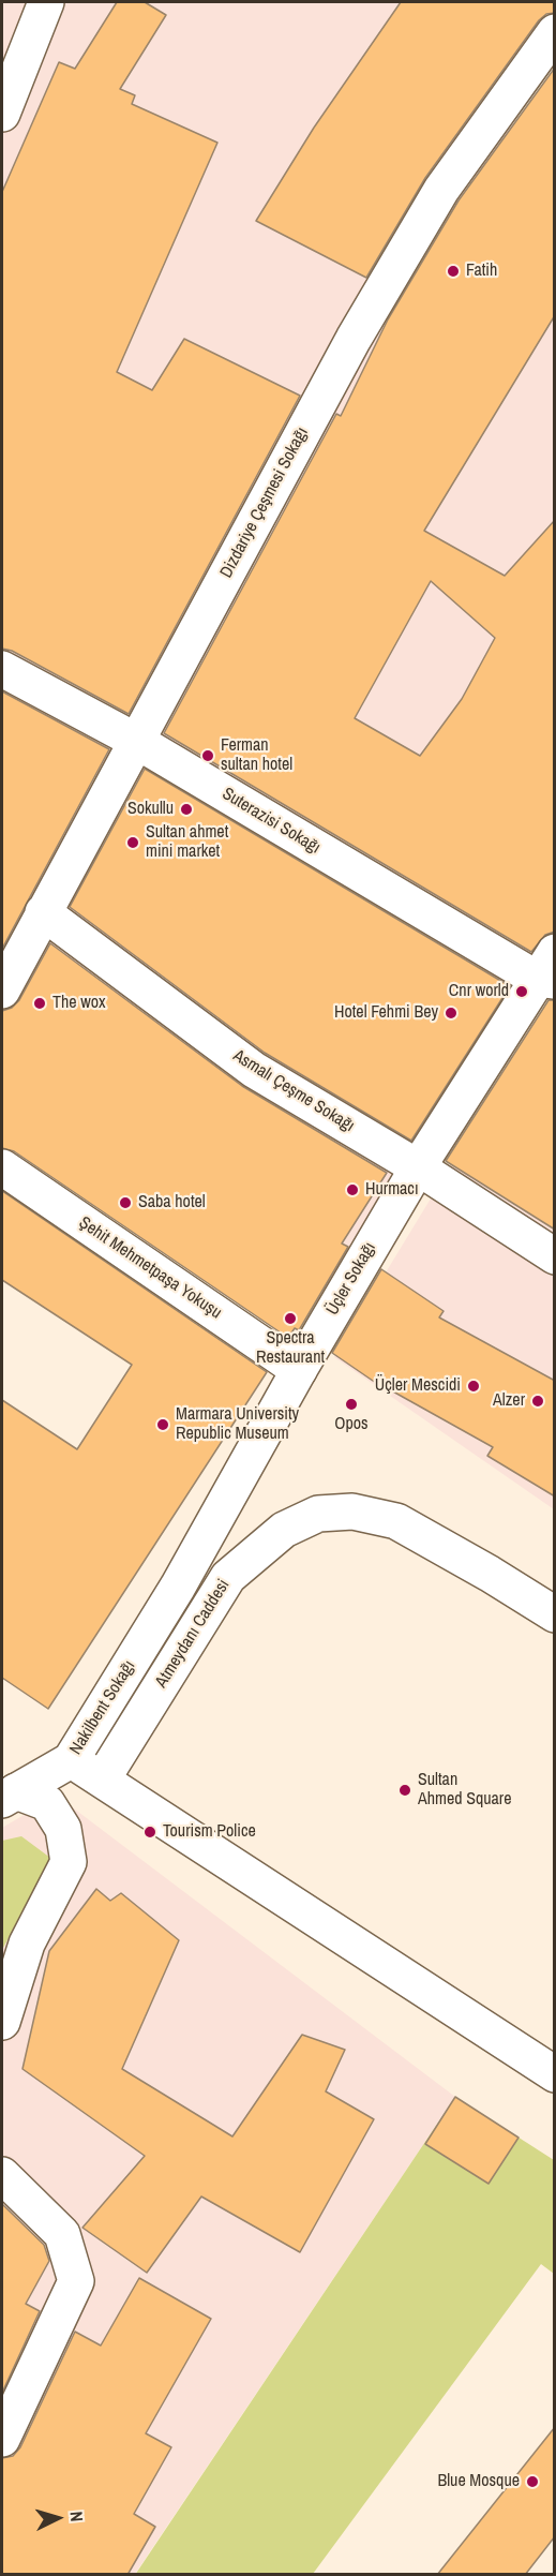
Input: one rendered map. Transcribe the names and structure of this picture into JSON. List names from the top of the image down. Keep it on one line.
{"streets":{"street":["Dizdariye Çeşmesi Sokağı","Suterazisi Sokağı","Asmalı Çeşme Sokağı","Şehit Mehmetpaşa Yokuşu","Üçler Sokağı","Atmeydanı Caddesi","Nakilbent Sokağı"]},"crossings":[["Dizdariye Çeşmesi Sokağı","Suterazisi Sokağı"],["Dizdariye Çeşmesi Sokağı","Asmalı Çeşme Sokağı"],["Suterazisi Sokağı","Üçler Sokağı"],["Asmalı Çeşme Sokağı","Üçler Sokağı"],["Şehit Mehmetpaşa Yokuşu","Üçler Sokağı"],["Üçler Sokağı","Nakilbent Sokağı"]],"places":["Fatih","Ferman sultan hotel","Sokullu","Sultan ahmet mini market","Cnr world","The wox","Hotel Fehmi Bey","Hurmacı","Saba hotel","Spectra Restaurant","Üçler Mescidi","Alzer","Opos","Marmara University Republic Museum","Sultan Ahmed Square","Tourism Police","Blue Mosque"],"north":"right"}
